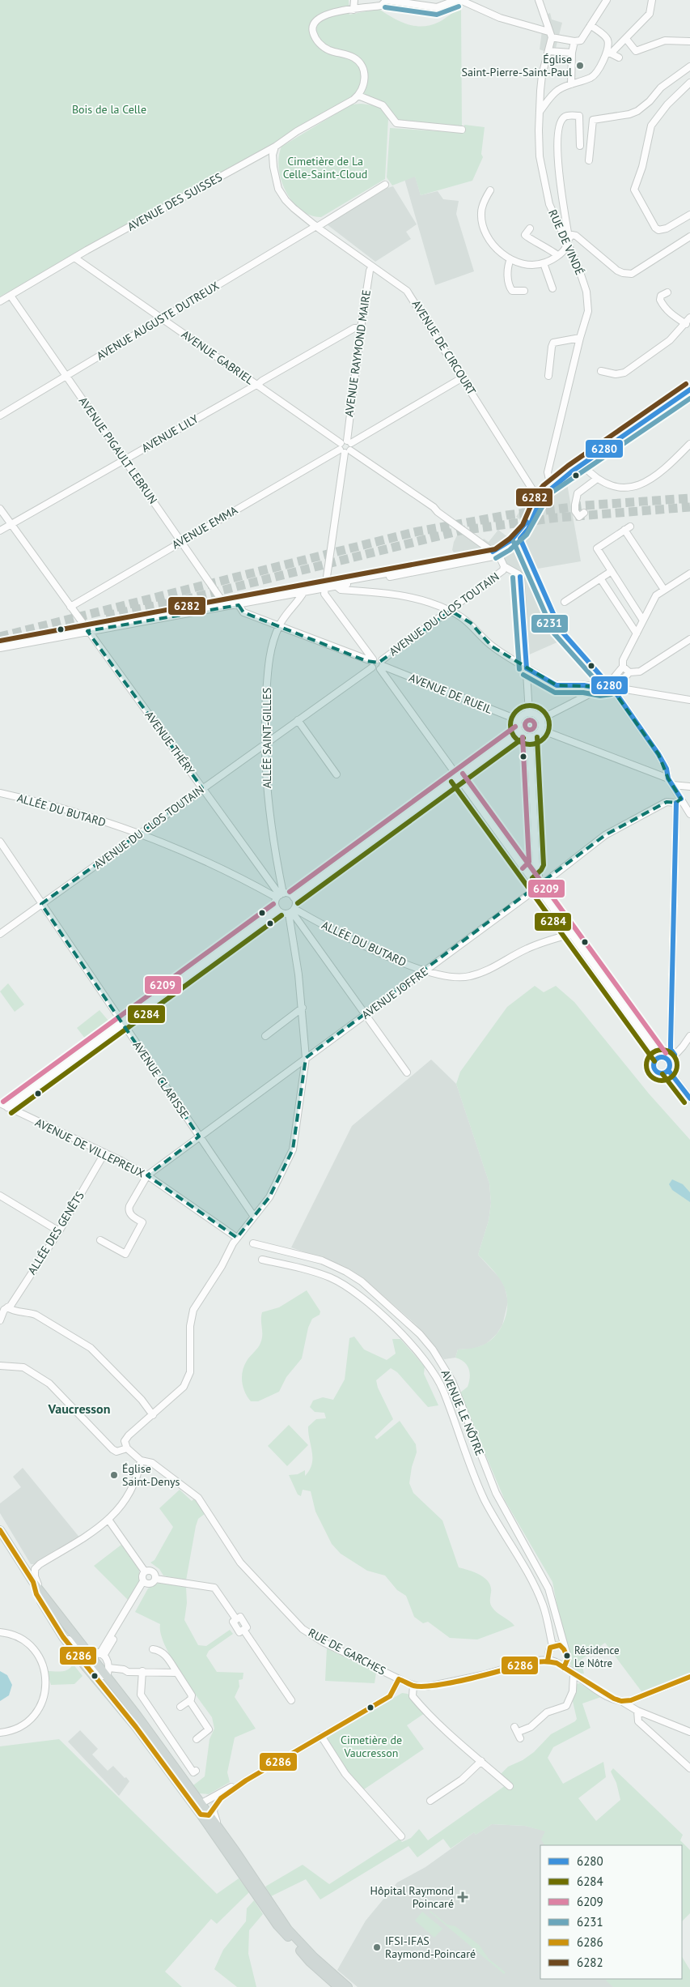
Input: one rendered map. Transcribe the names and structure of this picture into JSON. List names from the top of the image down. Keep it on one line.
{"streets":{"street":["AVENUE DES SUISSES","RUE DE VINDÉ","AVENUE AUGUSTE DUTREUX","AVENUE DE CIRCOURT","AVENUE RAYMOND MAIRE","AVENUE GABRIEL","AVENUE LILY","AVENUE PIGAULT LEBRUN","AVENUE EMMA","AVENUE DU CLOS TOUTAIN","AVENUE DE RUEIL","ALLÉE SAINT-GILLES","AVENUE THÉRY","ALLÉE DU BUTARD","AVENUE JOFFRE","AVENUE CLARISSE","AVENUE DE VILLEPREUX","ALLÉE DES GENÊTS","AVENUE LE NÔTRE","RUE DE GARCHES"]},"crossings":[["AVENUE DES SUISSES","AVENUE DE CIRCOURT"],["AVENUE DES SUISSES","AVENUE GABRIEL"],["AVENUE DES SUISSES","AVENUE PIGAULT LEBRUN"],["AVENUE AUGUSTE DUTREUX","AVENUE DE CIRCOURT"],["AVENUE AUGUSTE DUTREUX","AVENUE GABRIEL"],["AVENUE AUGUSTE DUTREUX","AVENUE PIGAULT LEBRUN"],["AVENUE DE CIRCOURT","AVENUE RAYMOND MAIRE"],["AVENUE RAYMOND MAIRE","AVENUE GABRIEL"],["AVENUE RAYMOND MAIRE","AVENUE LILY"],["AVENUE RAYMOND MAIRE","AVENUE EMMA"],["AVENUE GABRIEL","AVENUE LILY"],["AVENUE GABRIEL","AVENUE EMMA"],["AVENUE LILY","AVENUE PIGAULT LEBRUN"],["AVENUE LILY","AVENUE THÉRY"],["AVENUE PIGAULT LEBRUN","AVENUE EMMA"],["AVENUE EMMA","AVENUE THÉRY"],["AVENUE DU CLOS TOUTAIN","AVENUE DE RUEIL"],["AVENUE DU CLOS TOUTAIN","ALLÉE SAINT-GILLES"],["AVENUE DU CLOS TOUTAIN","AVENUE THÉRY"],["AVENUE DU CLOS TOUTAIN","ALLÉE DU BUTARD"],["AVENUE DU CLOS TOUTAIN","AVENUE CLARISSE"],["ALLÉE SAINT-GILLES","AVENUE THÉRY"],["ALLÉE SAINT-GILLES","ALLÉE DU BUTARD"],["AVENUE THÉRY","ALLÉE DU BUTARD"],["ALLÉE DU BUTARD","AVENUE JOFFRE"],["AVENUE JOFFRE","AVENUE CLARISSE"],["AVENUE JOFFRE","AVENUE DE VILLEPREUX"],["AVENUE DE VILLEPREUX","ALLÉE DES GENÊTS"]],"districts":["Vaucresson"],"parks":["Bois de la Celle","Cimetière de La Celle-Saint-Cloud","Cimetière de Vaucresson"],"places":{"other":["Église Saint-Pierre-Saint-Paul","Église Saint-Denys","Résidence Le Nôtre","IFSI-IFAS Raymond-Poincaré"],"health":["Hôpital Raymond Poincaré"]},"lines":["transit line 6231","transit line 6282","transit line 6280","transit line 6284","transit line 6209","transit line 6286"],"legend":["6280","6284","6209","6231","6286","6282"]}
